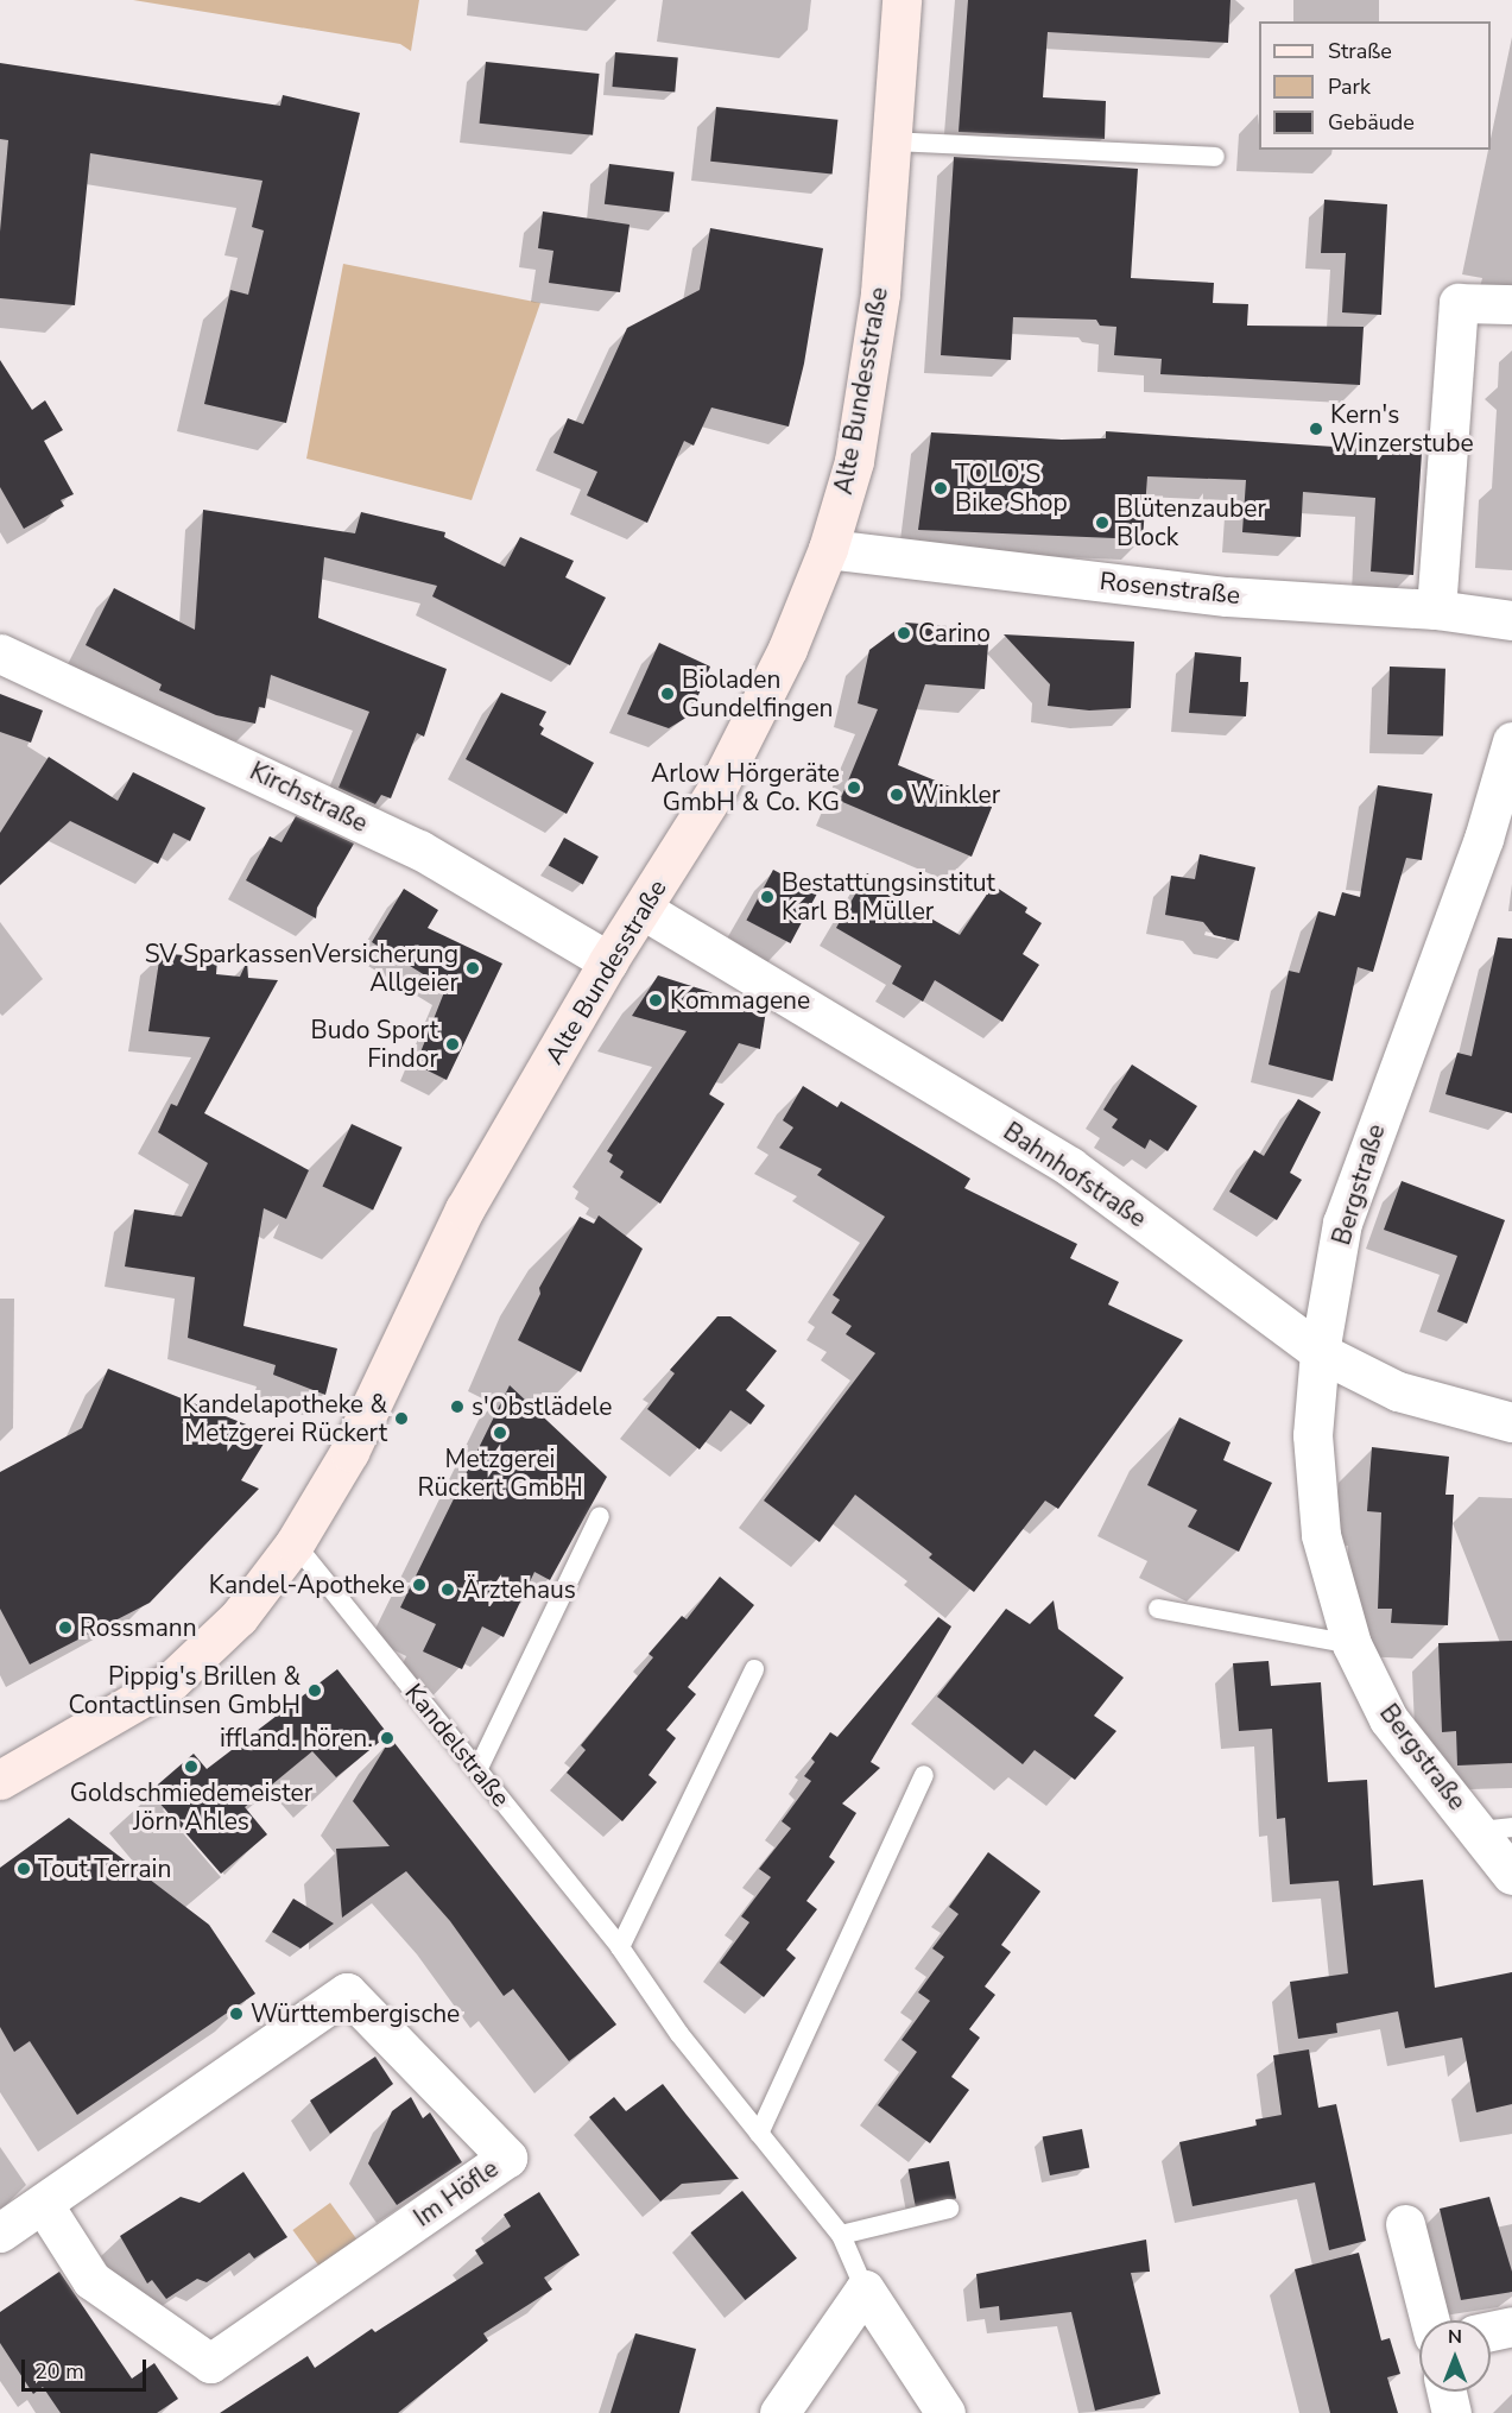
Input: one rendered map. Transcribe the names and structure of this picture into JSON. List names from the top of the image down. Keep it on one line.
{"streets":{"street":["Alte Bundesstraße","Rosenstraße","Kirchstraße","Bahnhofstraße","Bergstraße","Kandelstraße","Im Höfle"]},"crossings":[["Alte Bundesstraße","Rosenstraße"],["Alte Bundesstraße","Kirchstraße"],["Alte Bundesstraße","Bahnhofstraße"],["Alte Bundesstraße","Kandelstraße"],["Bahnhofstraße","Bergstraße"]],"places":["Kern's Winzerstube","TOLO'S Bike Shop","Blütenzauber Block","Carino","Bioladen Gundelfingen","Arlow Hörgeräte GmbH & Co. KG","Winkler","Bestattungsinstitut Karl B. Müller","SV SparkassenVersicherung Allgeier","Kommagene","Budo Sport Findor","s'Obstlädele","Kandelapotheke & Metzgerei Rückert","Metzgerei Rückert GmbH","Kandel-Apotheke","Ärztehaus","Rossmann","Pippig's Brillen & Contactlinsen GmbH","iffland. hören.","Goldschmiedemeister Jörn Ahles","Tout Terrain","Württembergische"],"legend":["Straße","Park","Gebäude"],"scale_bar":"20 m","north":"top"}
